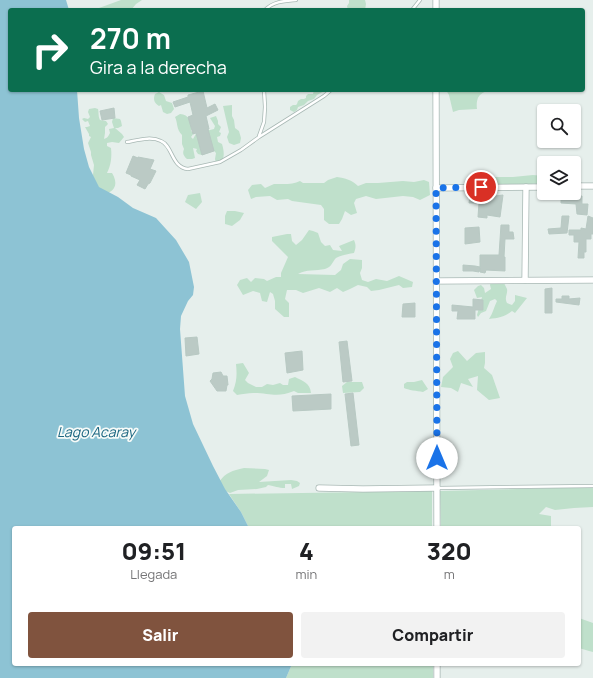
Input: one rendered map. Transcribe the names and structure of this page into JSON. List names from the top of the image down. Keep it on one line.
{"water":["Lago Acaray"],"page":{"turn":["270 m","Gira a la derecha"],"eta":["09:51","Llegada","4","min","320","m"],"buttons":["Salir","Compartir"]}}
